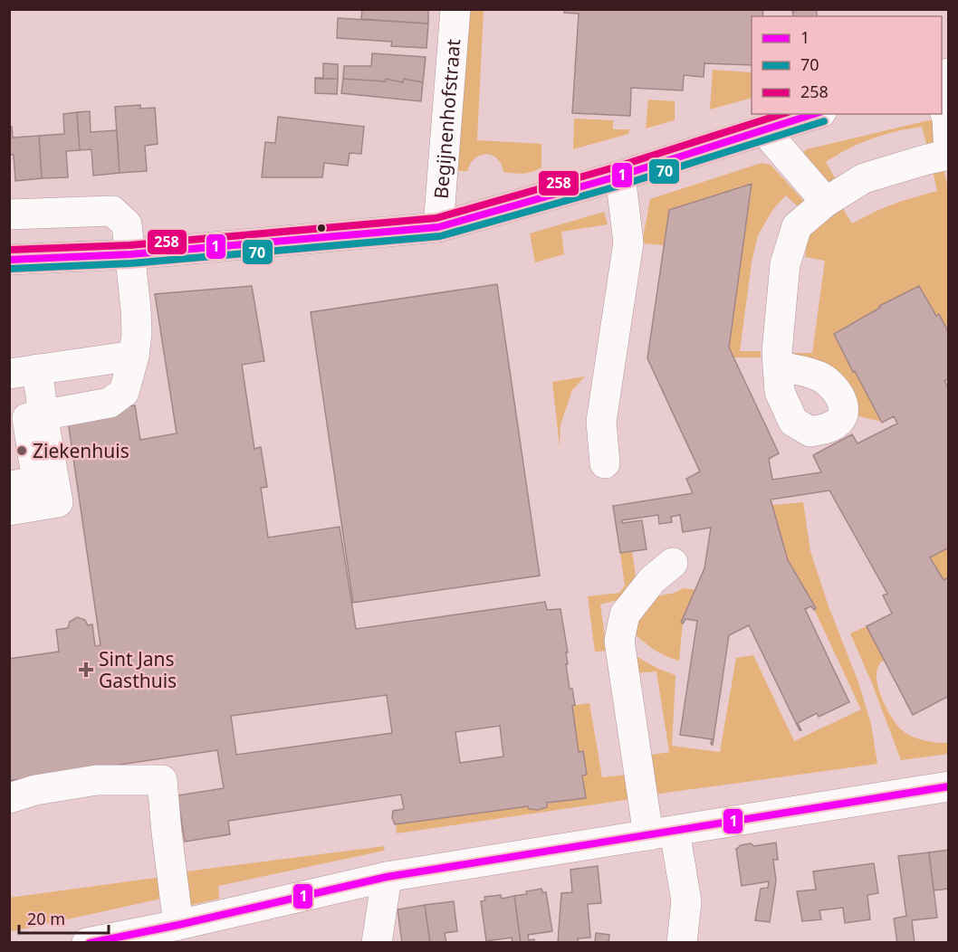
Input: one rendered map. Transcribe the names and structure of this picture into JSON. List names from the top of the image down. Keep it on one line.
{"streets":{"street":["Begijnenhofstraat"]},"places":{"other":["Ziekenhuis"],"health":["Sint Jans Gasthuis"]},"lines":["transit line 1","transit line 258","transit line 70"],"legend":["1","70","258"],"scale_bar":"20 m"}
